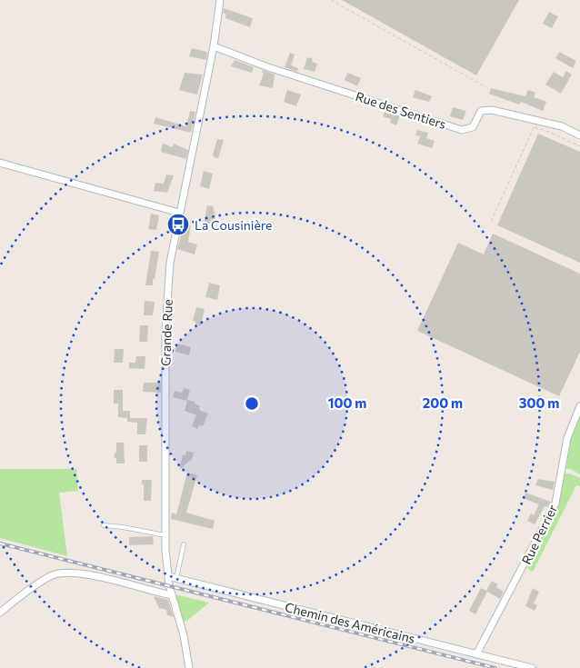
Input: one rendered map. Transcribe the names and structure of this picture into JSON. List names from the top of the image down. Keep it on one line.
{"streets":{"street":["Rue des Sentiers","Grande Rue","Rue Perrier","Chemin des Américains"]},"crossings":[["Rue des Sentiers","Grande Rue"],["Grande Rue","Chemin des Américains"],["Rue Perrier","Chemin des Américains"]],"places":{"bus stop":["La Cousinière"]},"rings":["100 m","200 m","300 m"]}
